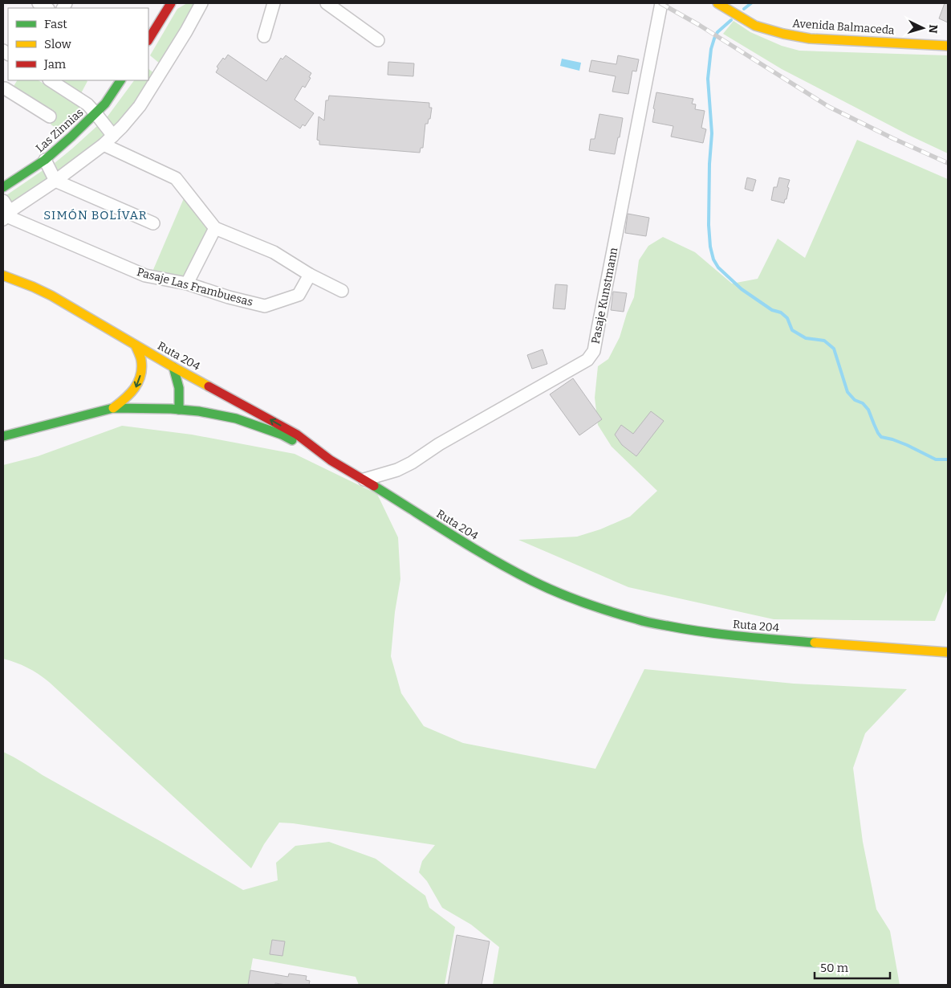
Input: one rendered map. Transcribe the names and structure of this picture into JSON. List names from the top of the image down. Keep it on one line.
{"streets":{"main road":["Avenida Balmaceda","Las Zinnias","Ruta 204"],"street":["Pasaje Las Frambuesas","Pasaje Kunstmann"]},"crossings":[["Pasaje Kunstmann","Ruta 204"]],"districts":["SIMÓN BOLÍVAR"],"legend":["Fast","Slow","Jam"],"scale_bar":"50 m","north":"right"}
